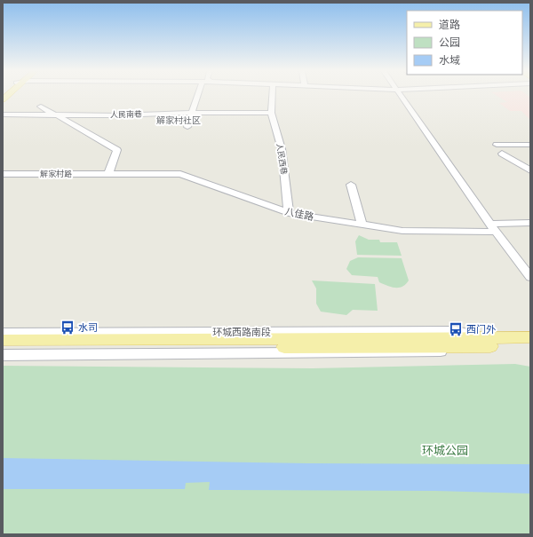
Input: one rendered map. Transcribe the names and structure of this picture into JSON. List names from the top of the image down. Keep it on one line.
{"streets":{"main road":["环城西路南段"],"street":["人民南巷","人民西巷","解家村路","八佳路"]},"crossings":[["人民南巷","人民西巷"],["人民西巷","八佳路"],["解家村路","八佳路"]],"districts":["解家村社区"],"parks":["环城公园"],"places":{"bus stop":["水司","西门外"]},"legend":["道路","公园","水域"]}
